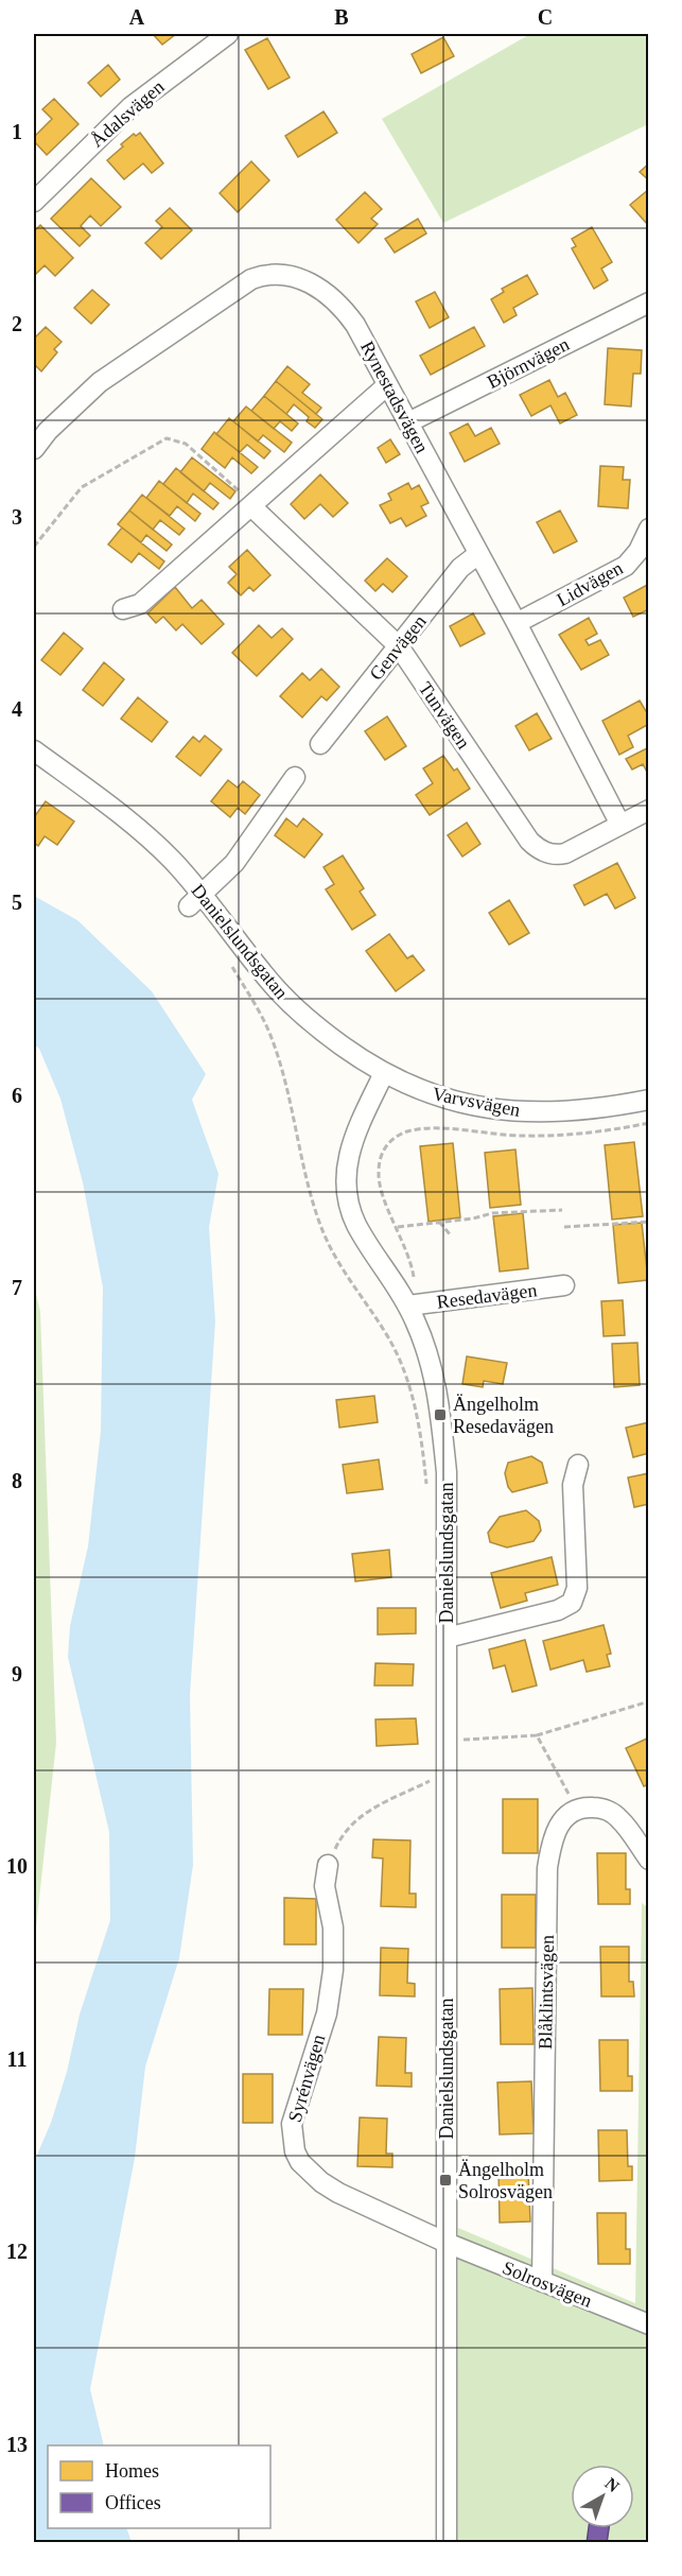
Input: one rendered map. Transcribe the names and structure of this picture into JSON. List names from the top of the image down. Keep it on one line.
{"streets":{"street":["Ådalsvägen","Björnvägen","Rynestadsvägen","Lidvägen","Genvägen","Tunvägen","Danielslundsgatan","Varvsvägen","Resedavägen","Blåklintsvägen","Syrénvägen","Solrosvägen"]},"crossings":[["Björnvägen","Rynestadsvägen"],["Rynestadsvägen","Lidvägen"],["Rynestadsvägen","Genvägen"],["Rynestadsvägen","Tunvägen"],["Genvägen","Tunvägen"],["Danielslundsgatan","Varvsvägen"],["Danielslundsgatan","Resedavägen"],["Danielslundsgatan","Syrénvägen"],["Danielslundsgatan","Solrosvägen"],["Blåklintsvägen","Solrosvägen"],["Syrénvägen","Solrosvägen"]],"places":{"transit":["Ängelholm Resedavägen","Ängelholm Solrosvägen"]},"legend":["Homes","Offices"],"north":"top right","grid":{"columns":["A","B","C"],"rows":["1","2","3","4","5","6","7","8","9","10","11","12","13"]}}
